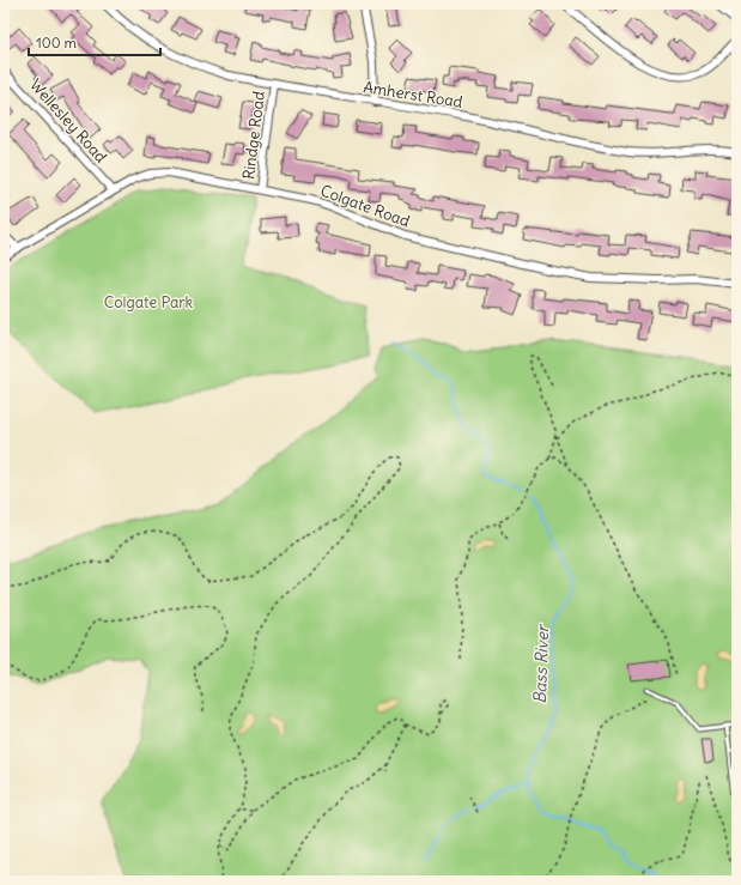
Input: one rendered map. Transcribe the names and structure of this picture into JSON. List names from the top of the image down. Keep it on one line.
{"streets":{"street":["Amherst Road","Wellesley Road","Rindge Road","Colgate Road"]},"crossings":[["Amherst Road","Rindge Road"],["Wellesley Road","Colgate Road"],["Rindge Road","Colgate Road"]],"water":["Bass River"],"parks":["Colgate Park"],"scale_bar":"100 m"}
